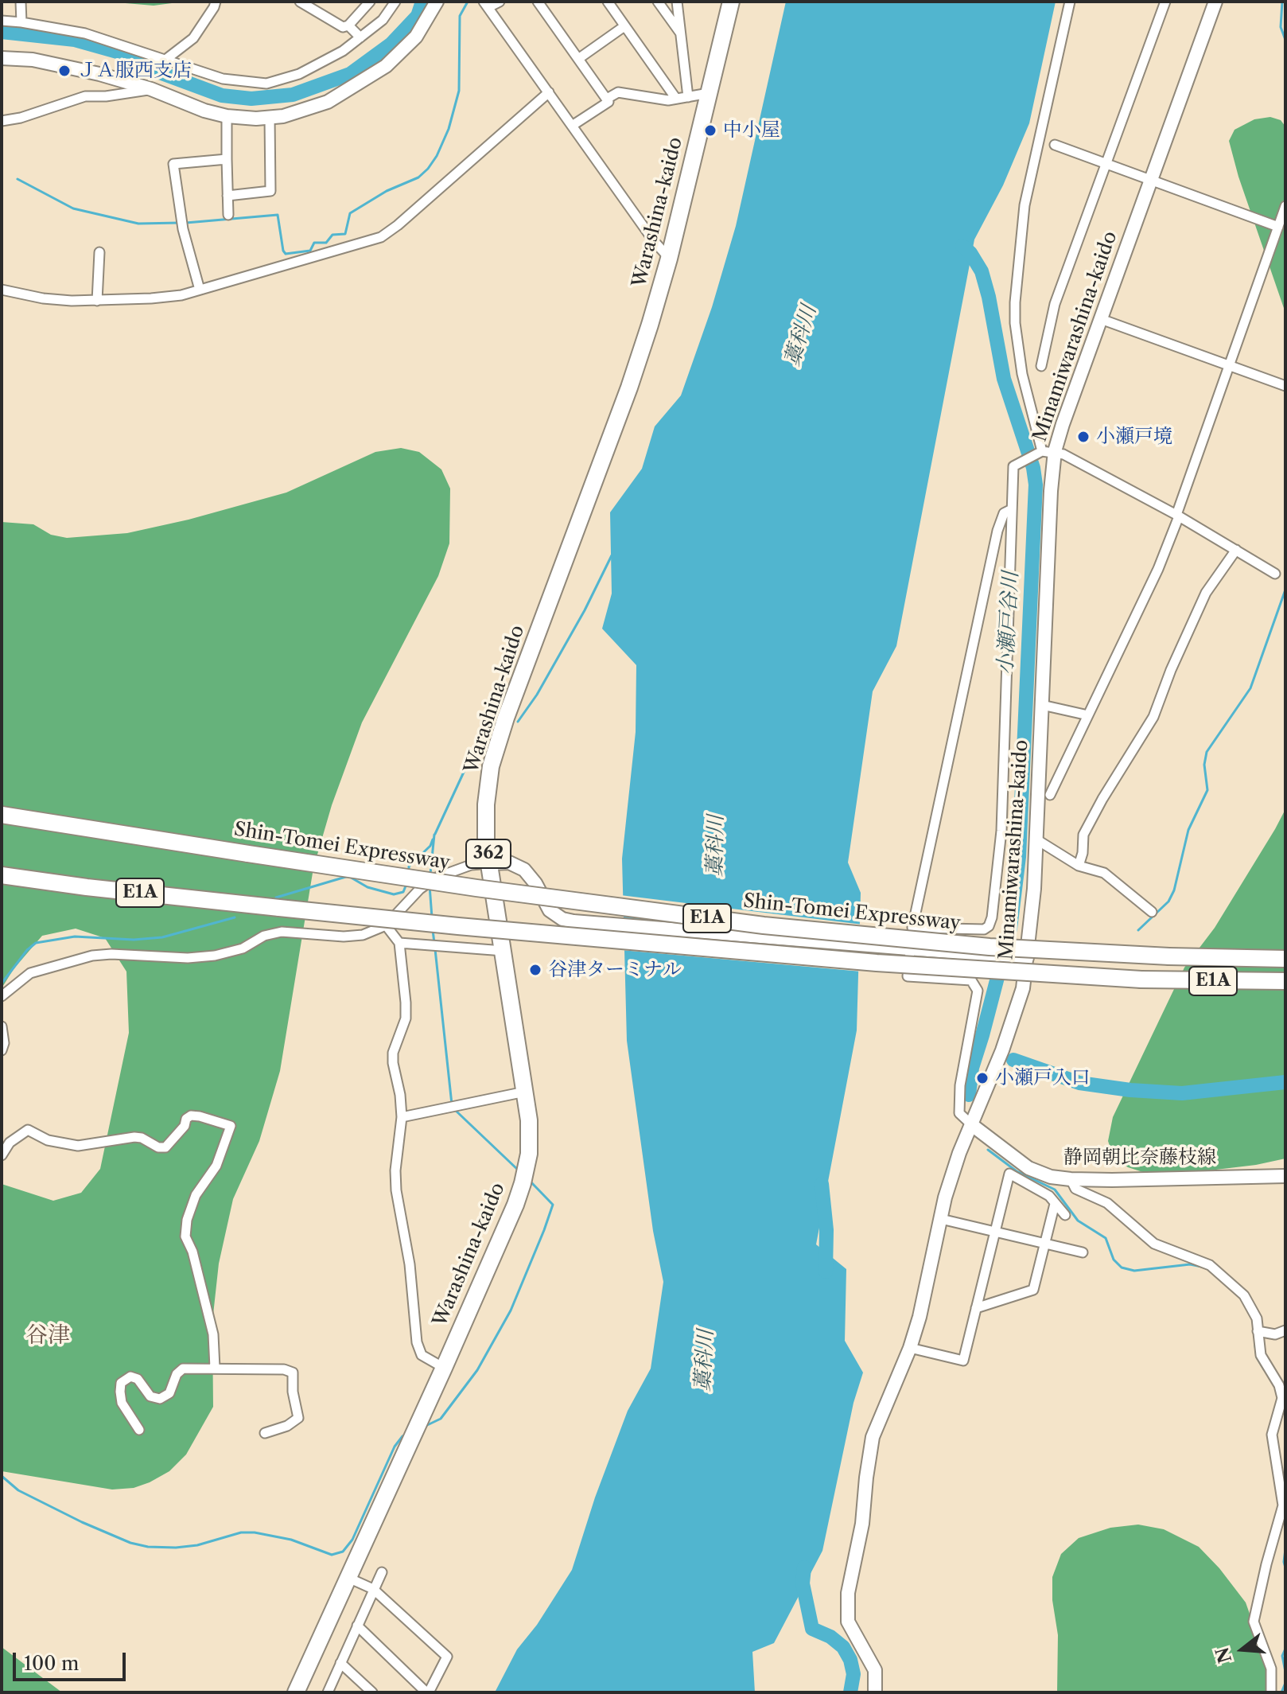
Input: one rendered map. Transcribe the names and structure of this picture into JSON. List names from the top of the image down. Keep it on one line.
{"streets":{"highway":["Warashina-kaido","Shin-Tomei Expressway","362","E1A"],"main road":["Minamiwarashina-kaido","静岡朝比奈藤枝線"]},"crossings":[["Minamiwarashina-kaido","静岡朝比奈藤枝線"]],"districts":["谷津"],"water":["藁科川","小瀬戸谷川"],"places":["ＪＡ服西支店","中小屋","小瀬戸境","谷津ターミナル","小瀬戸入口"],"scale_bar":"100 m","north":"left"}
